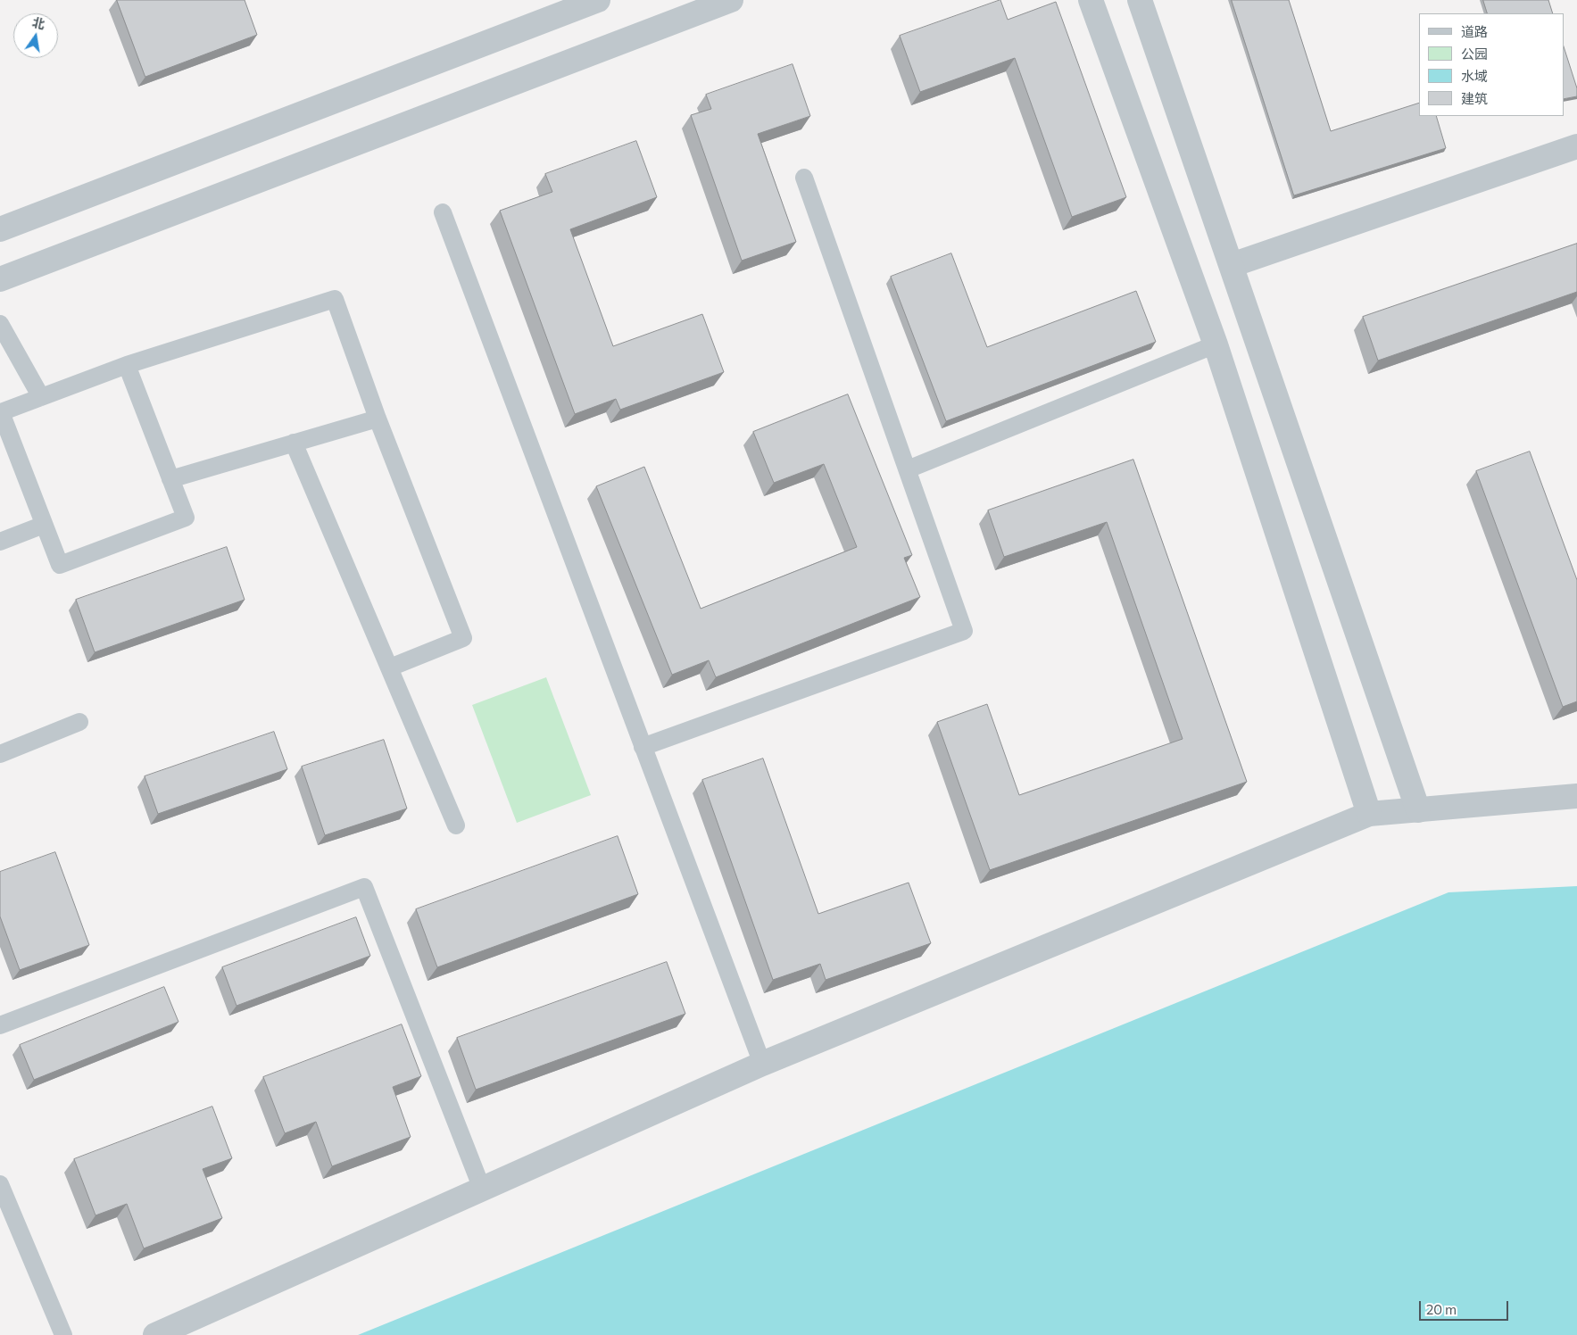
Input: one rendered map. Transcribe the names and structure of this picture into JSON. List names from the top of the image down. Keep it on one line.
{"legend":["道路","公园","水域","建筑"],"scale_bar":"20 m","north":"top"}
